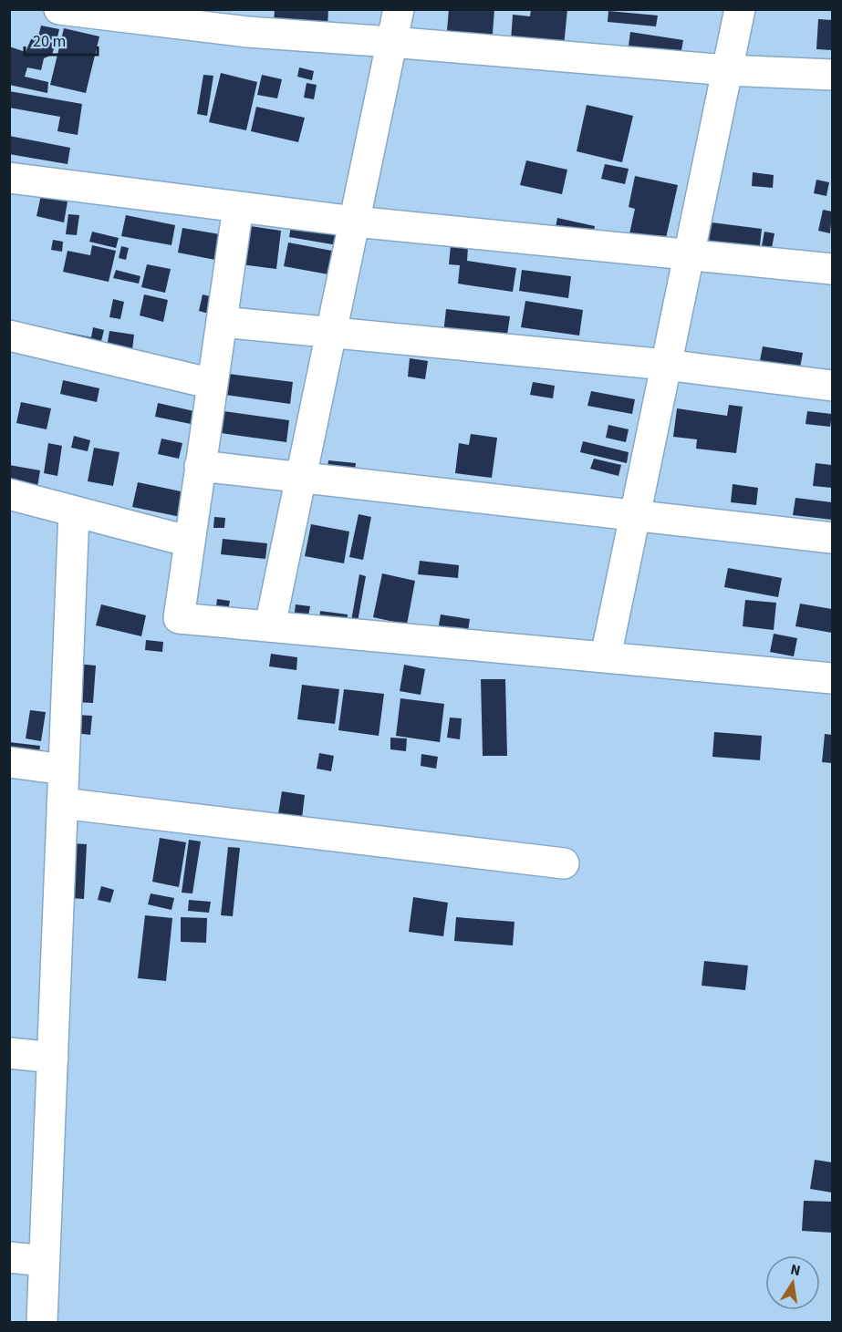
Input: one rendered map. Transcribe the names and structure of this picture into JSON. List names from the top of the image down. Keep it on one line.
{"scale_bar":"20 m","north":"top"}
